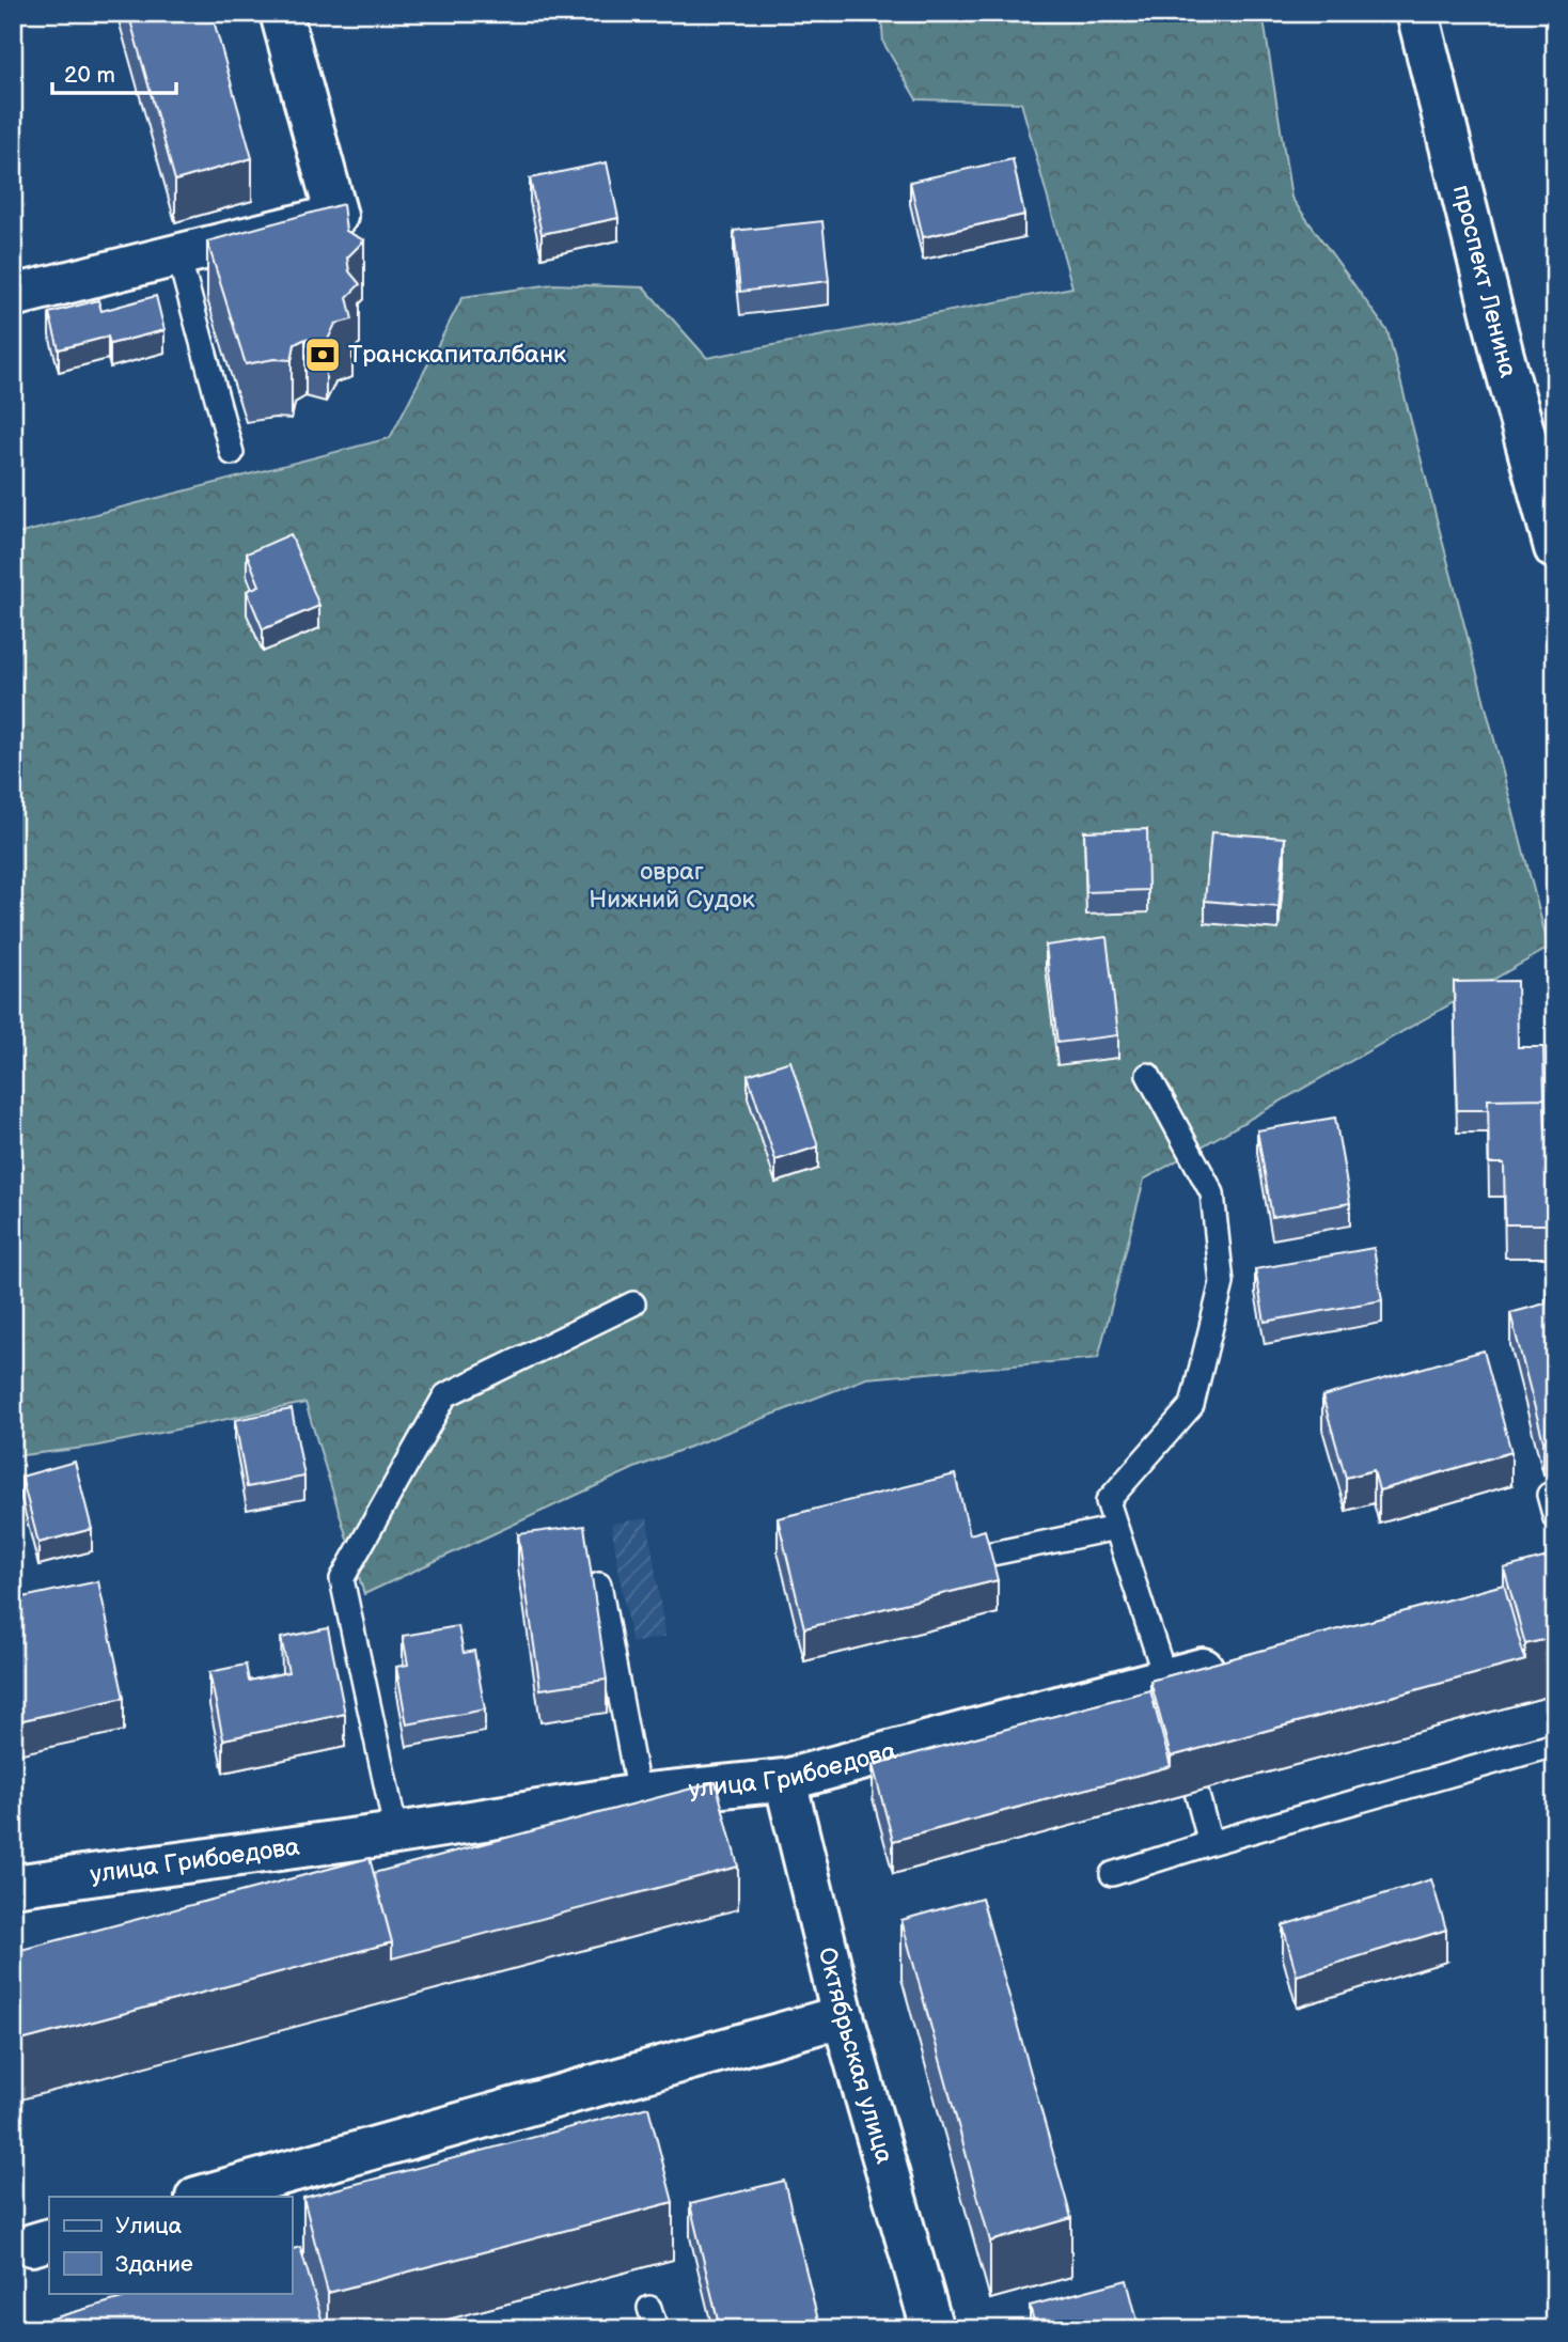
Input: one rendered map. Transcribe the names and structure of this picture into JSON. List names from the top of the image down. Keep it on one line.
{"streets":{"street":["проспект Ленина","улица Грибоедова","Октябрьская улица"]},"crossings":[["улица Грибоедова","Октябрьская улица"]],"parks":["овраг Нижний Судок"],"places":{"bank":["Транскапиталбанк"]},"legend":["Улица","Здание"],"scale_bar":"20 m"}
